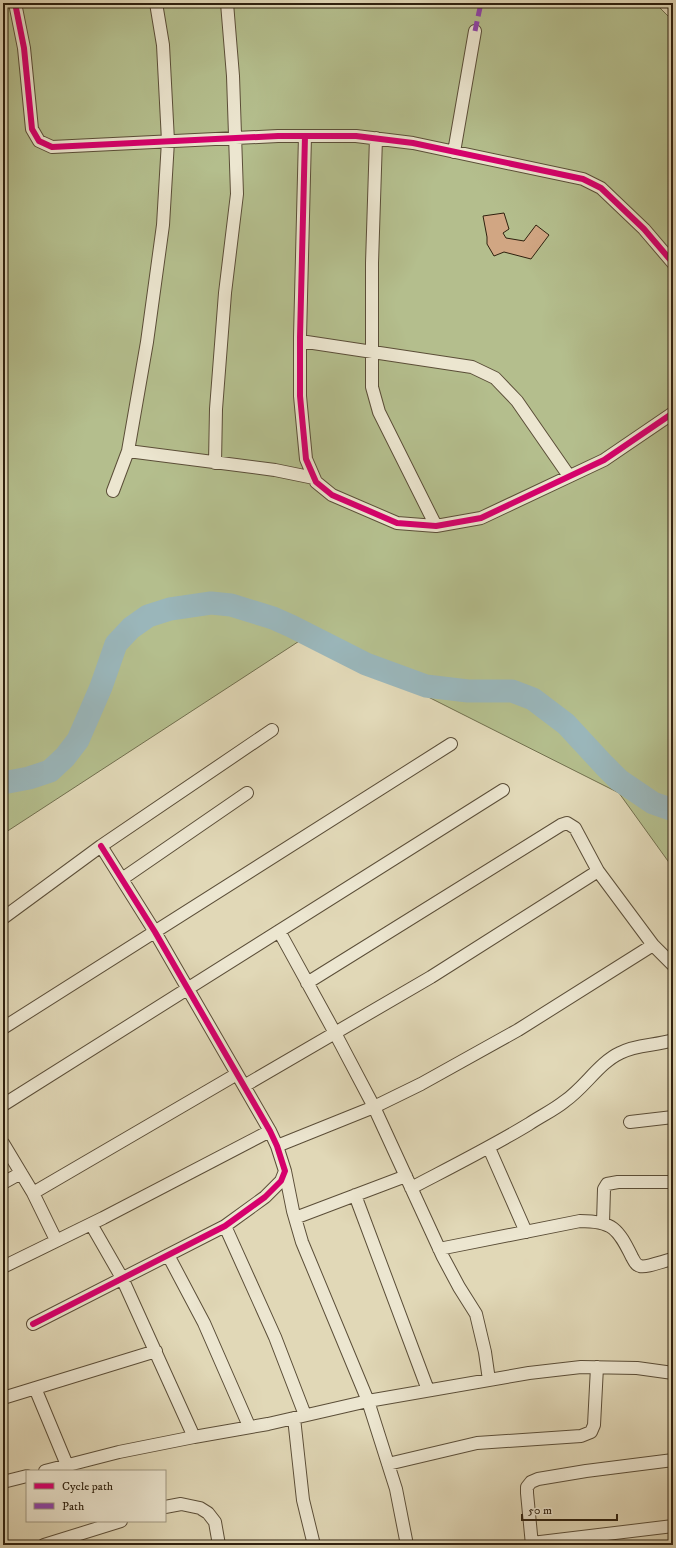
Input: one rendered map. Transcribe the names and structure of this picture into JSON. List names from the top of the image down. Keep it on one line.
{"legend":["Cycle path","Path"],"scale_bar":"50 m"}
